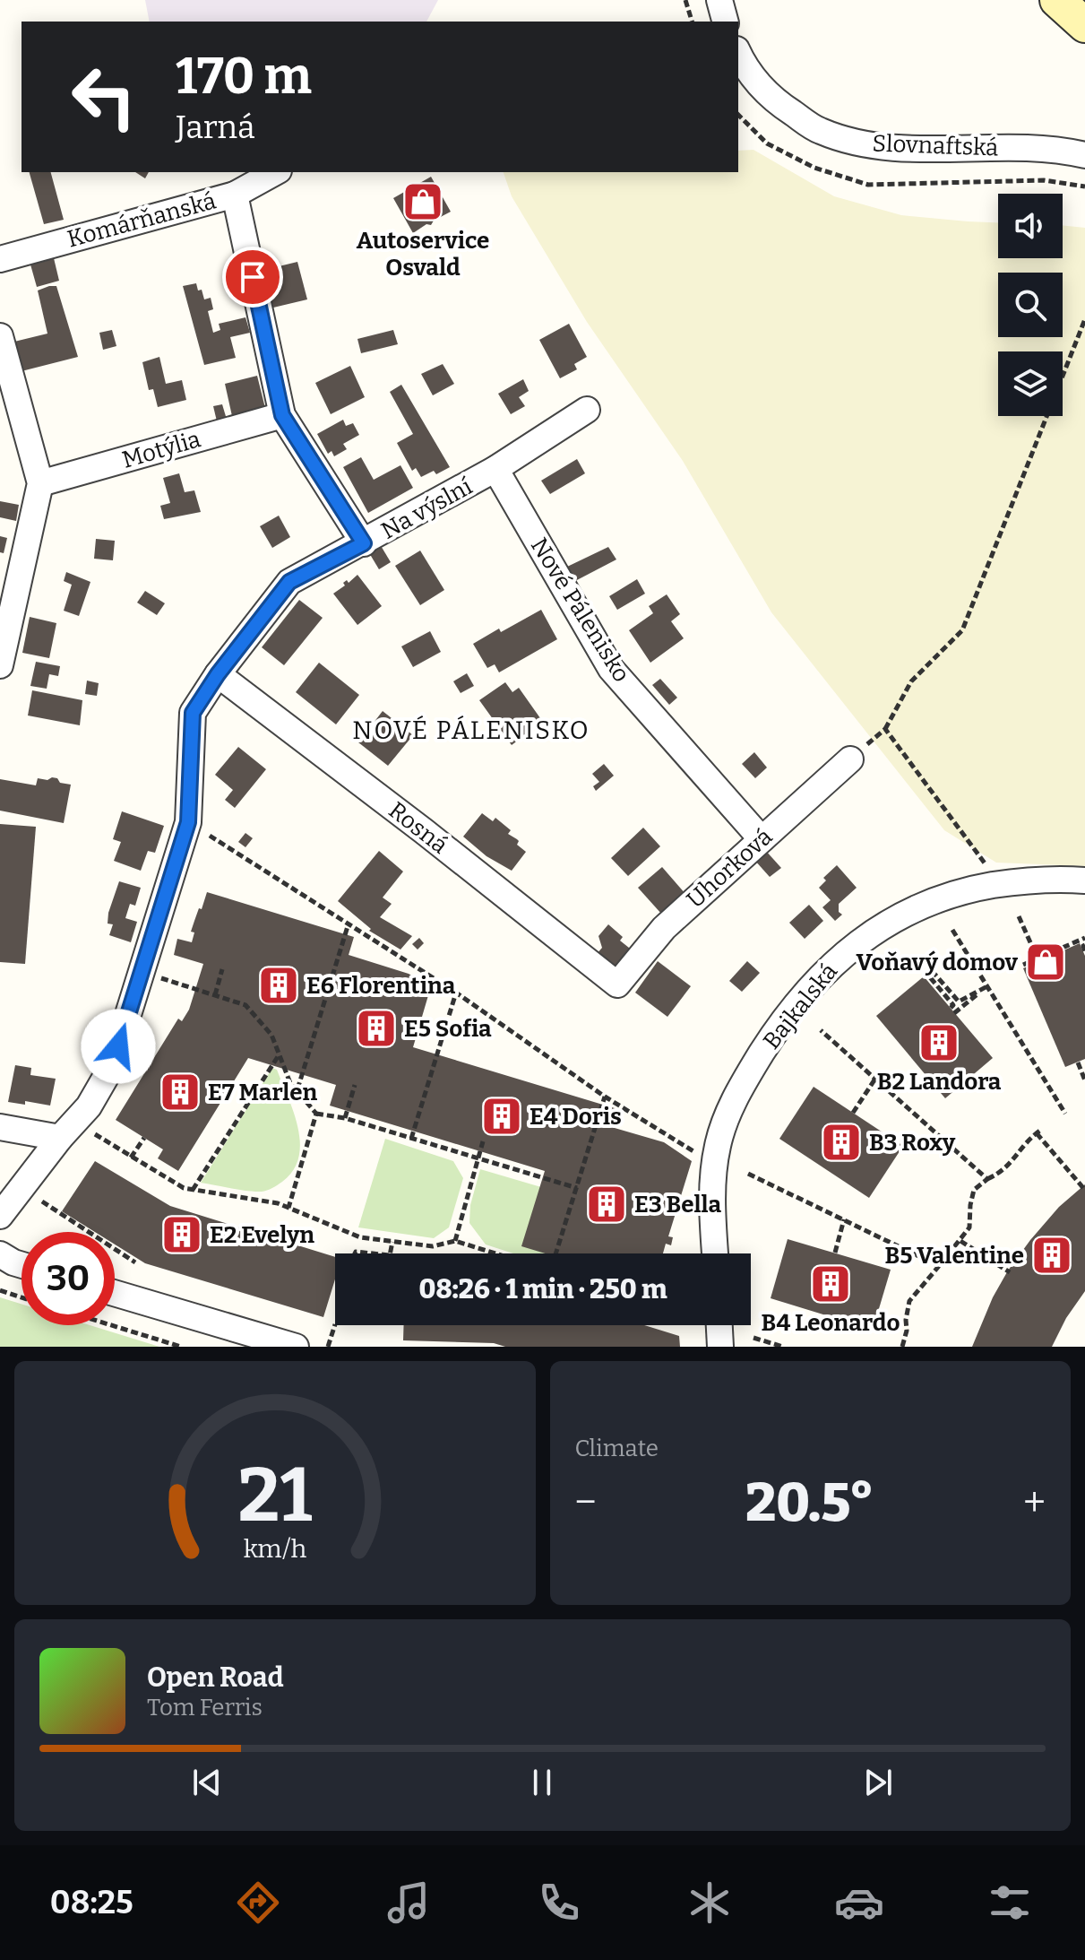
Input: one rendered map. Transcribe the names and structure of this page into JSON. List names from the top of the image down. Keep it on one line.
{"streets":{"street":["Slovnaftská","Komárňanská","Motýlia","Na výslní","Nové Pálenisko","Rosná","Uhorková","Bajkalská"]},"crossings":[["Na výslní","Nové Pálenisko"],["Na výslní","Rosná"],["Nové Pálenisko","Uhorková"],["Rosná","Uhorková"]],"districts":["NOVÉ PÁLENISKO"],"places":{"shop":["Autoservice Osvald","Voňavý domov"],"building":["E6 Florentina","E5 Sofia","B2 Landora","E7 Marlen","E4 Doris","B3 Roxy","E3 Bella","E2 Evelyn","B5 Valentine","B4 Leonardo"]},"page":{"turn":["170 m","Jarná"],"limit":"30","trip":"08:26 · 1 min · 250 m","tile":"Climate","heat":["−","20.5°","+"],"song":["Open Road","Tom Ferris"],"tabs":"08:25","gauge":["21","km/h"]}}
